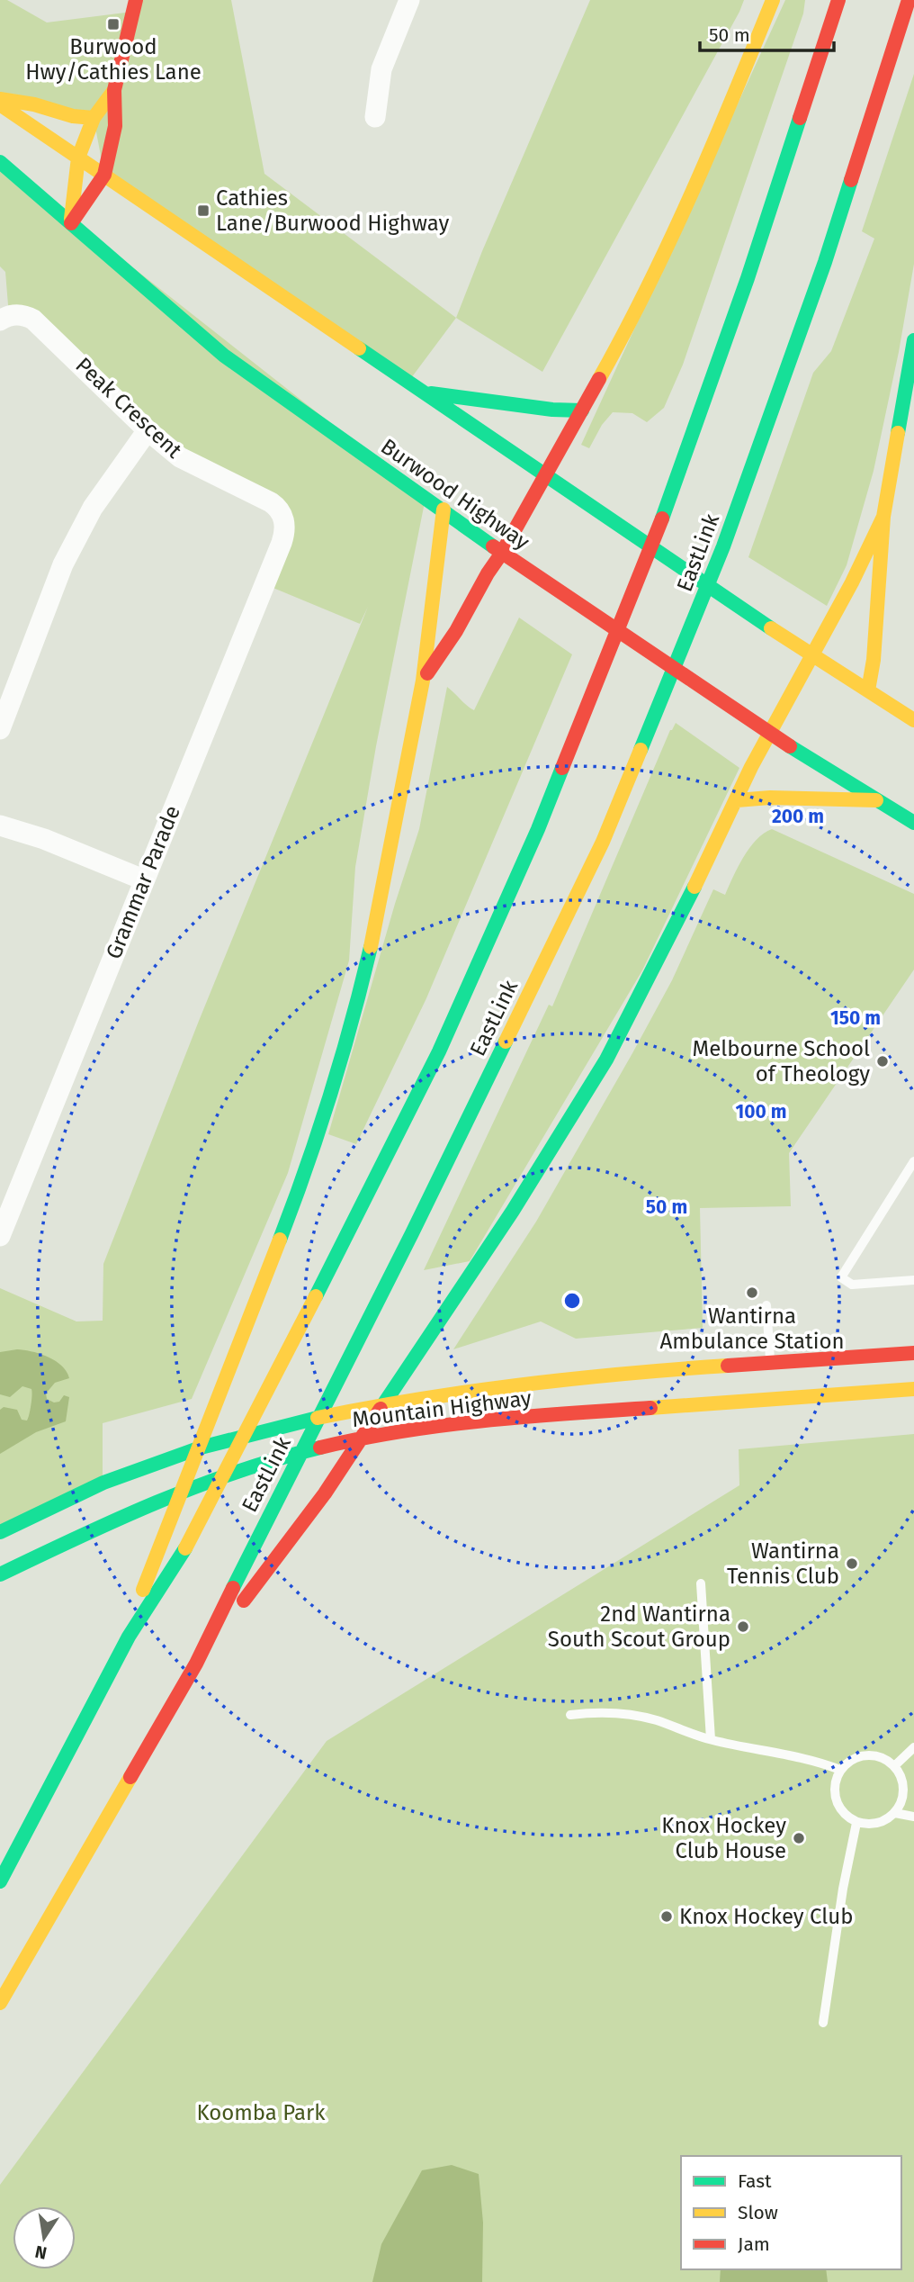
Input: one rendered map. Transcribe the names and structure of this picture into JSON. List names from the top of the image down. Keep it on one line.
{"streets":{"main road":["Burwood Highway","EastLink","Mountain Highway"],"street":["Peak Crescent","Grammar Parade"]},"crossings":[["Peak Crescent","Grammar Parade"]],"parks":["Koomba Park"],"places":{"transit":["Burwood Hwy/Cathies Lane","Cathies Lane/Burwood Highway"],"other":["Melbourne School of Theology","Wantirna Ambulance Station","Wantirna Tennis Club","2nd Wantirna South Scout Group","Knox Hockey Club House","Knox Hockey Club"]},"legend":["Fast","Slow","Jam"],"scale_bar":"50 m","north":"bottom","rings":["200 m","150 m","100 m","50 m"]}
